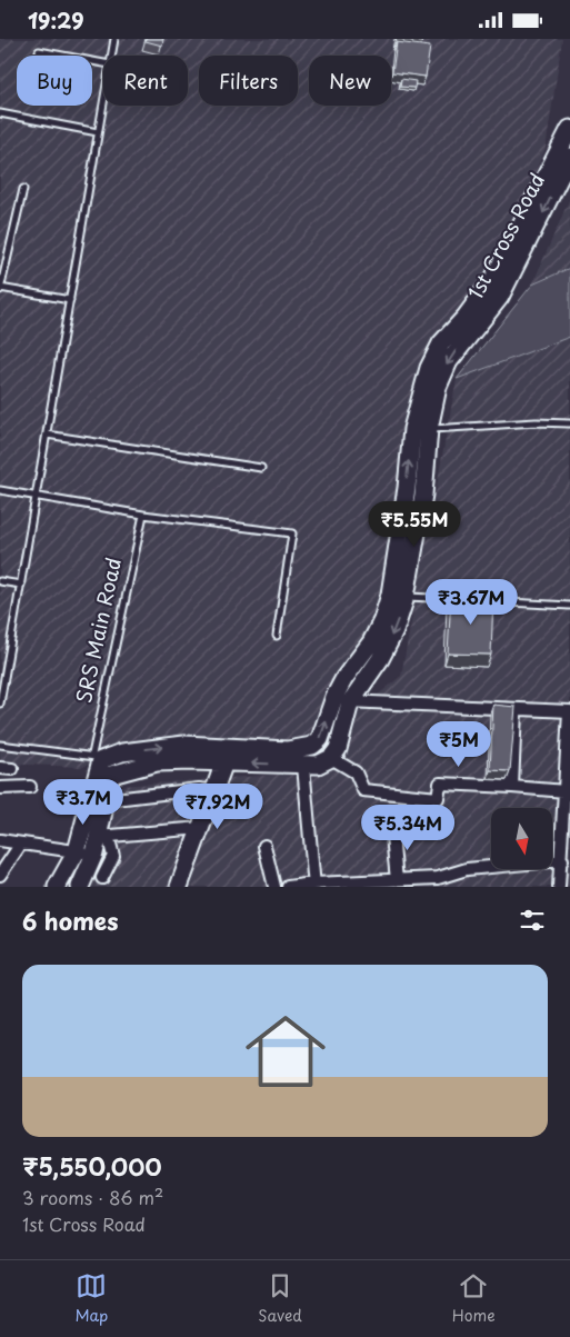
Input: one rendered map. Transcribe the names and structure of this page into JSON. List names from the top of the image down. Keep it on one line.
{"streets":{"street":["1st Cross Road"],"lane":["SRS Main Road"]},"north":"bottom","page":{"status":"19:29","chip":["Buy","Rent","Filters","New"],"price":["₹5.55M","₹3.67M","₹5M","₹3.7M","₹7.92M","₹5.34M"],"heading":"6 homes","list":[{"name":"₹5,550,000","note":"3 rooms · 86 m² · 1st Cross Road"}],"tabs":["Map","Saved","Home"]}}
